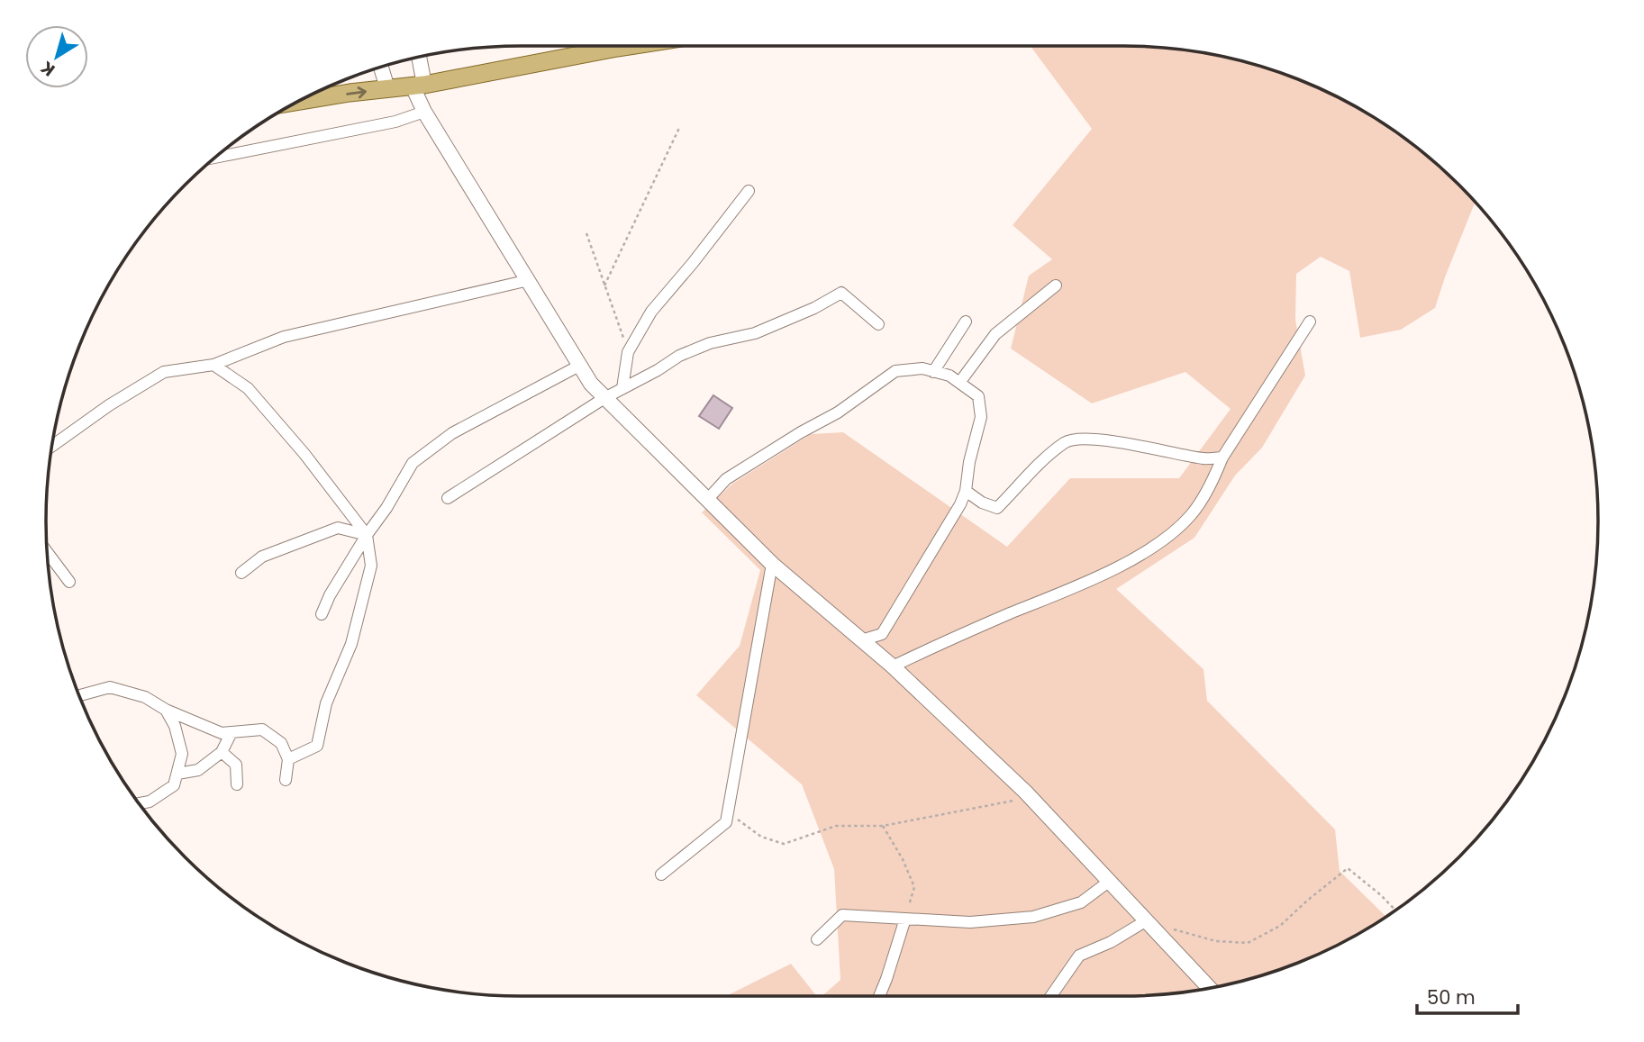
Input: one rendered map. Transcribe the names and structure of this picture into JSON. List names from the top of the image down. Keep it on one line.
{"scale_bar":"50 m","north":"bottom left"}
